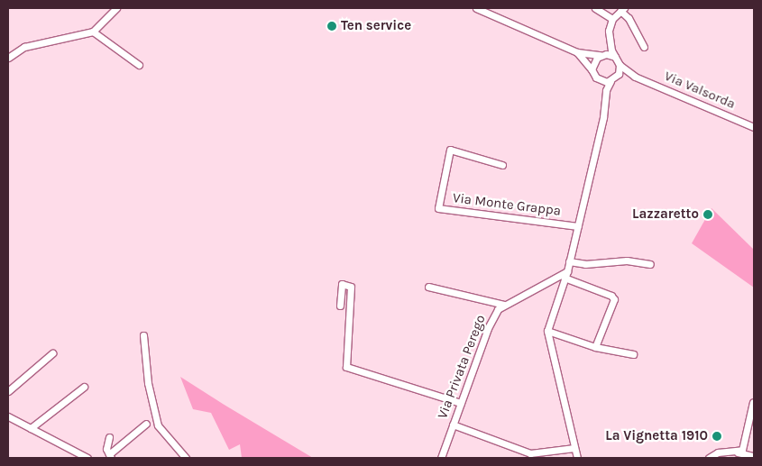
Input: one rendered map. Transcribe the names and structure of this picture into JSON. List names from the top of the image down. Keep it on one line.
{"streets":{"street":["Via Valsorda","Via Monte Grappa","Via Privata Perego"]},"crossings":[["Via Valsorda","Via Monte Grappa"],["Via Monte Grappa","Via Privata Perego"]],"places":["Ten service","Lazzaretto","La Vignetta 1910"]}
